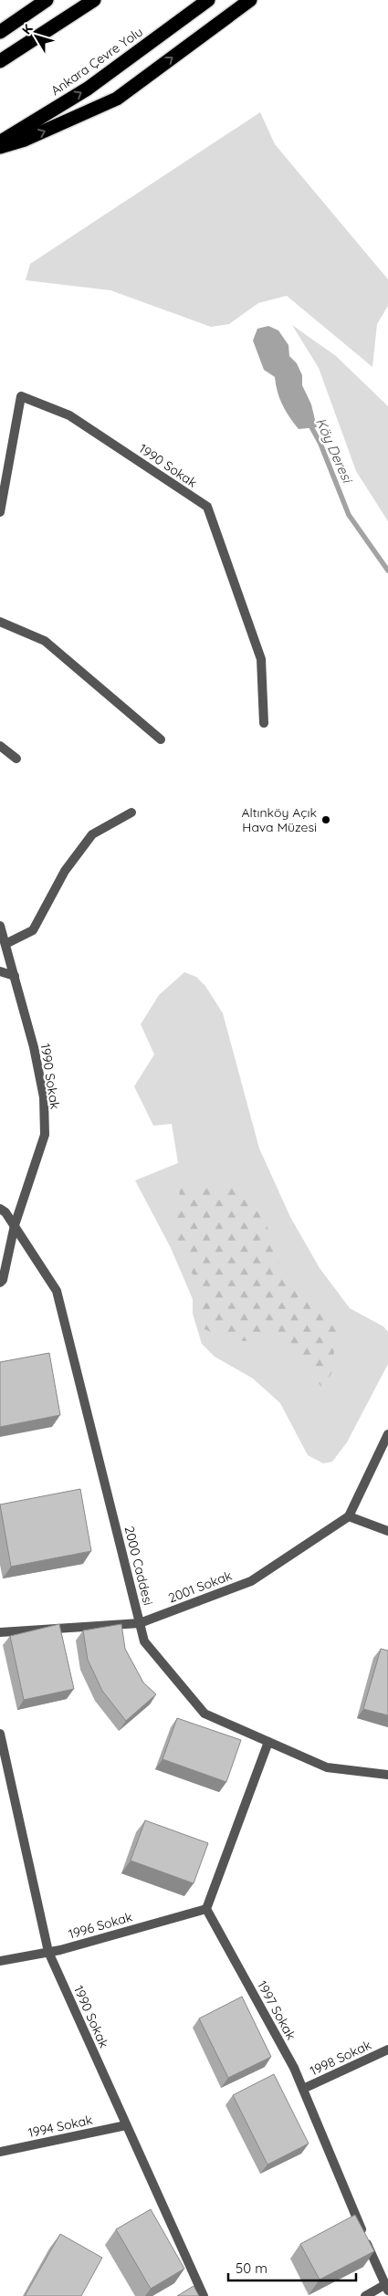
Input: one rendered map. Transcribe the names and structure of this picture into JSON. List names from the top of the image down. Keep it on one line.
{"streets":{"highway":["Ankara Çevre Yolu"],"street":["1990 Sokak","2000 Caddesi","2001 Sokak","1996 Sokak","1997 Sokak","1998 Sokak","1994 Sokak"]},"crossings":[["1990 Sokak","2000 Caddesi"],["1990 Sokak","1996 Sokak"],["1990 Sokak","1994 Sokak"],["2000 Caddesi","2001 Sokak"],["1996 Sokak","1997 Sokak"],["1997 Sokak","1998 Sokak"]],"water":["Köy Deresi"],"places":["Altınköy Açık Hava Müzesi"],"scale_bar":"50 m","north":"top left"}
